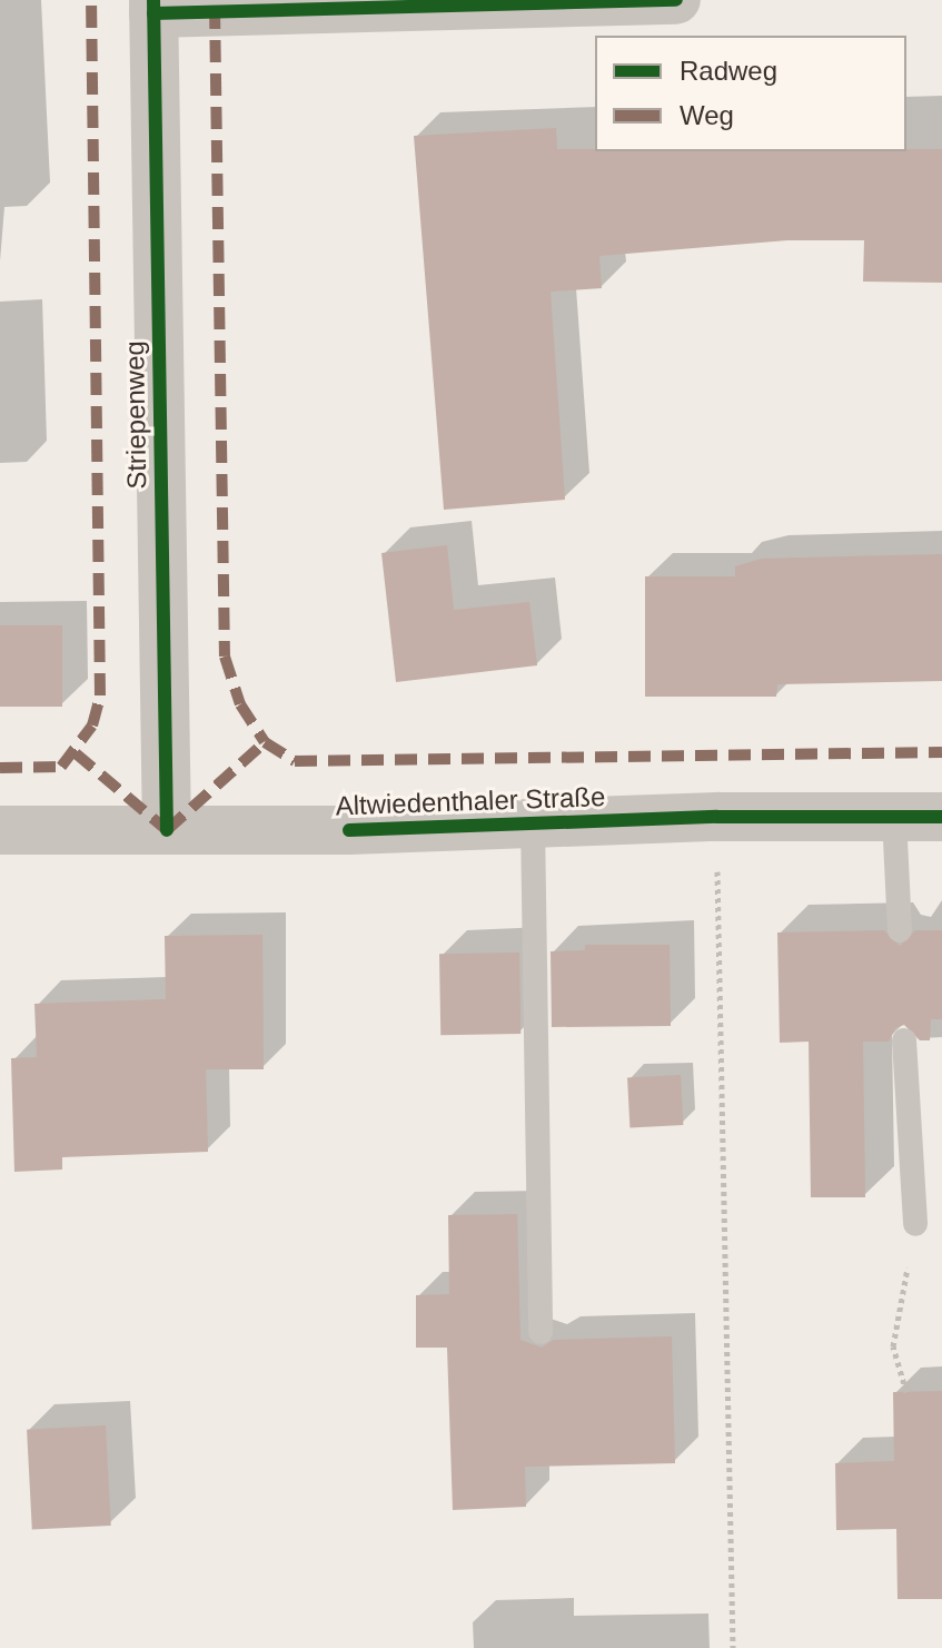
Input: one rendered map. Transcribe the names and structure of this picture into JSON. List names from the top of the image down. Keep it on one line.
{"streets":{"street":["Striepenweg","Altwiedenthaler Straße"]},"crossings":[["Striepenweg","Altwiedenthaler Straße"]],"legend":["Radweg","Weg"]}
